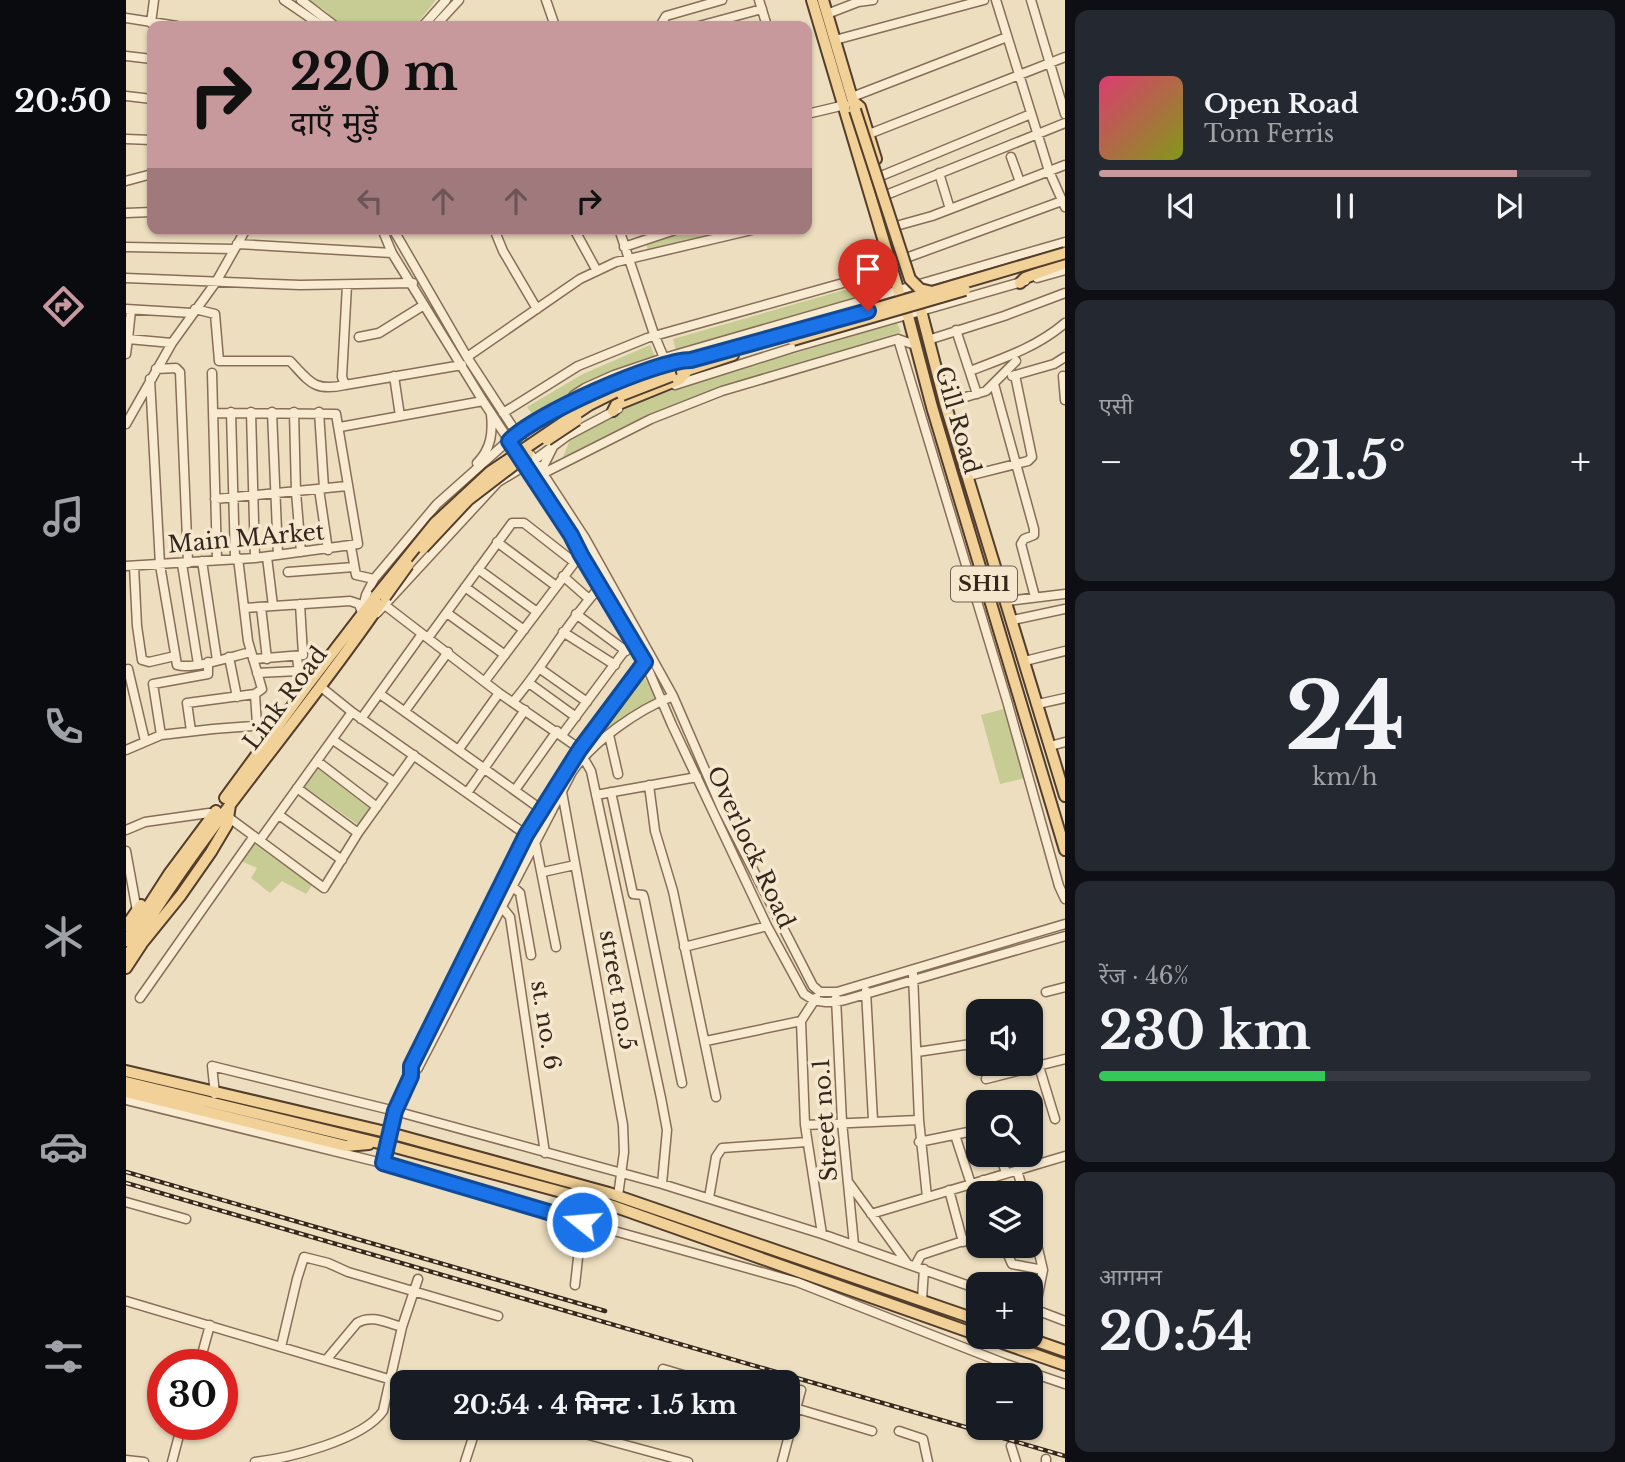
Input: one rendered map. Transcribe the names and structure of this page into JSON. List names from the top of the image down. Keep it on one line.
{"streets":{"main road":["Gill Road","SH11","Link Road"],"street":["Main MArket","Overlock Road","street no.5","st. no. 6","Street no.1"]},"page":{"tabs":"20:50","turn":["220 m","दाएँ मुड़ें"],"song":["Open Road","Tom Ferris"],"tile":["एसी",["24","km/h"],["रेंज · 46%","230 km"],["आगमन","20:54"]],"heat":["−","21.5°","+"],"map_buttons":["+","−"],"limit":"30","trip":"20:54 · 4 मिनट · 1.5 km"}}
